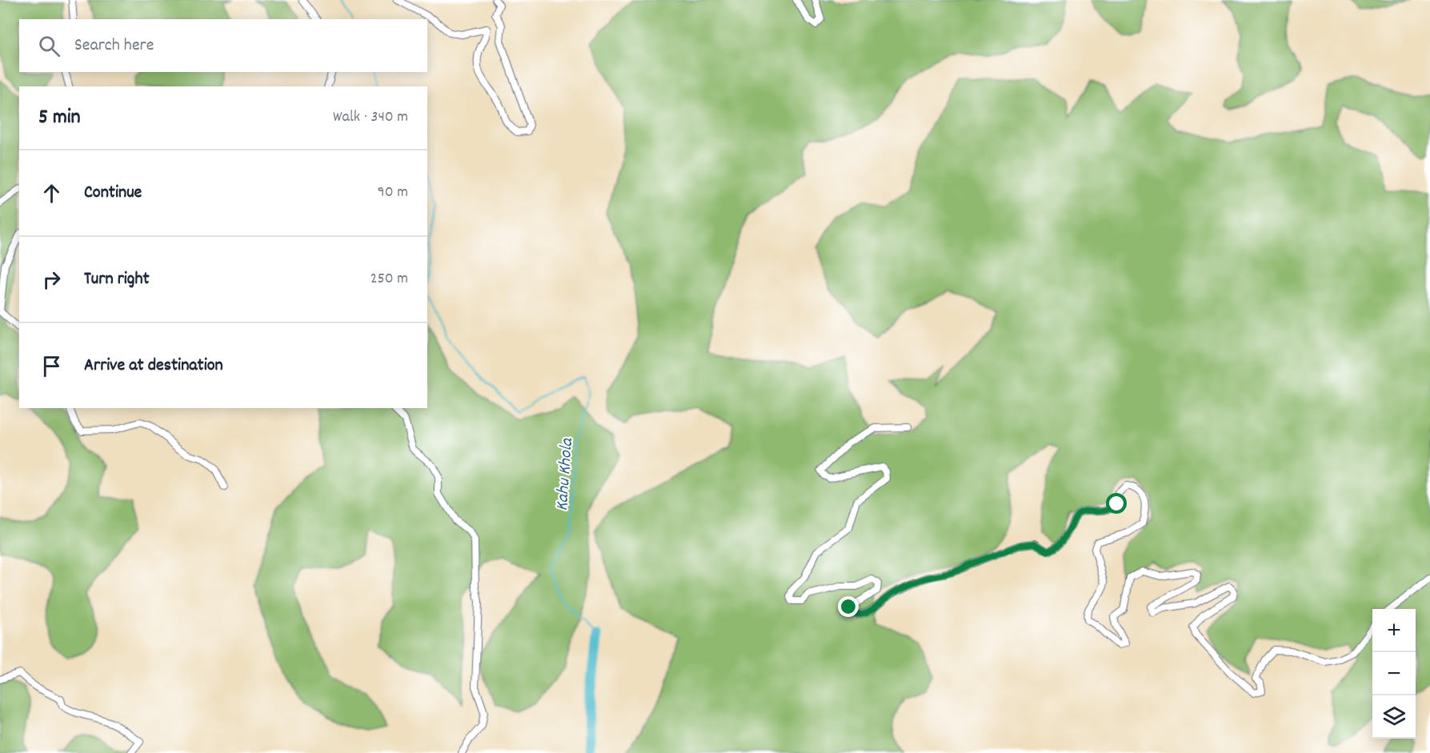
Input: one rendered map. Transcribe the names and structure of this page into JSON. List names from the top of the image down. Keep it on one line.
{"water":["Kahu Khola"],"page":{"search":"Search here","heading":["5 min","Walk · 340 m"],"list":[["Continue","90 m"],["Turn right","250 m"],"Arrive at destination"],"map_buttons":["+","−"]}}
